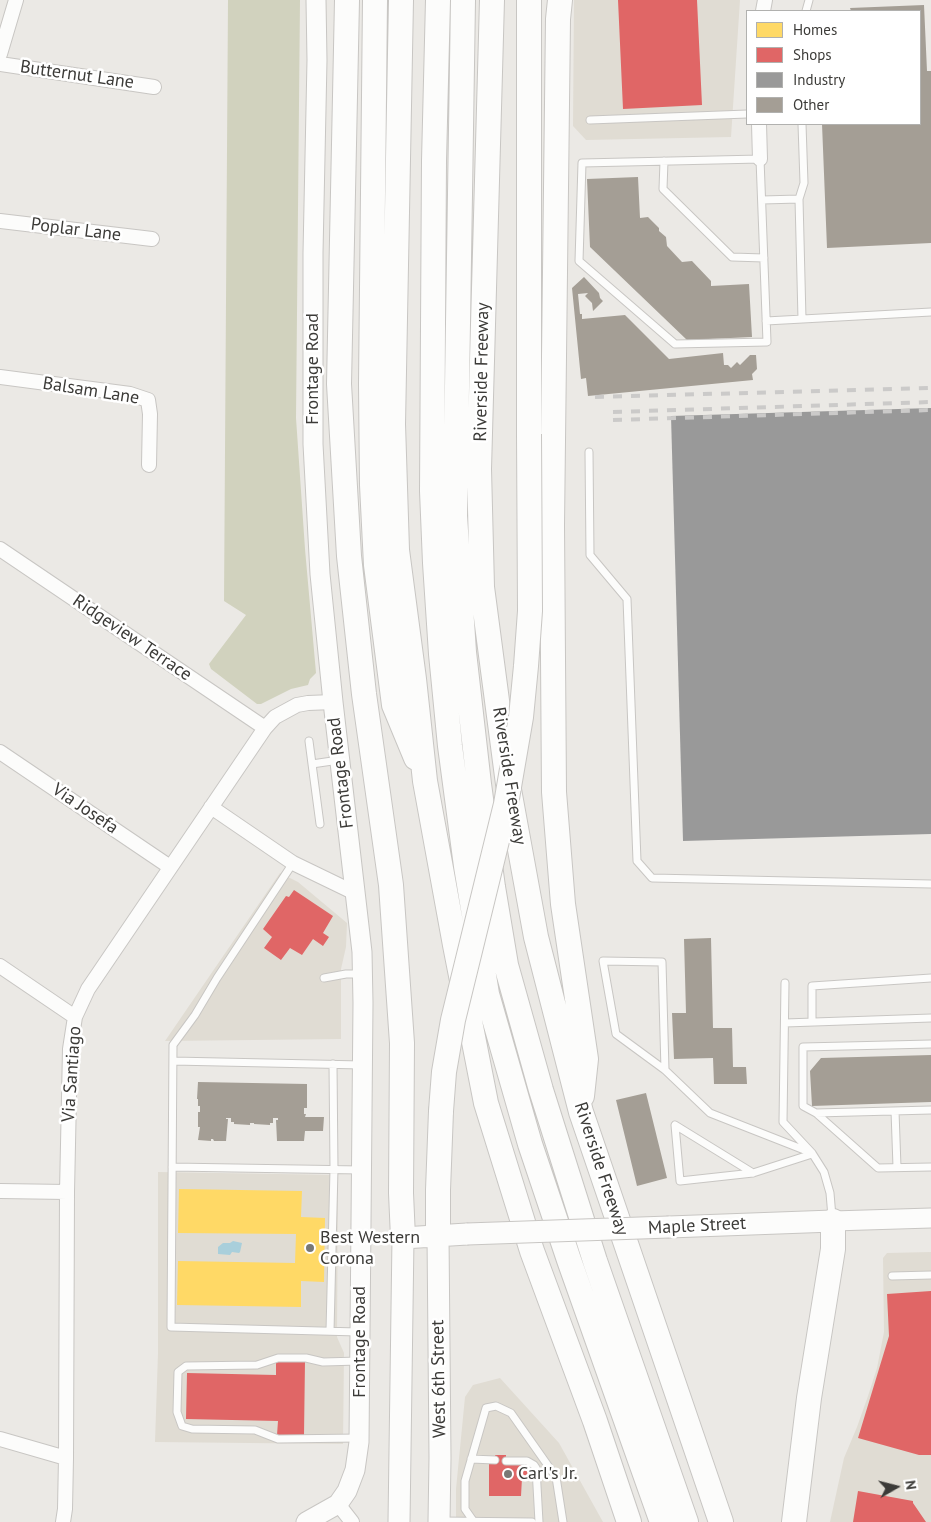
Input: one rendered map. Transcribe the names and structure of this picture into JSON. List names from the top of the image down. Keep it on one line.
{"streets":{"highway":["Riverside Freeway"],"main road":["Frontage Road","Maple Street","West 6th Street"],"street":["Butternut Lane","Poplar Lane","Balsam Lane","Ridgeview Terrace","Via Josefa","Via Santiago"]},"crossings":[["Frontage Road","Via Santiago"],["Ridgeview Terrace","Via Santiago"],["Via Josefa","Via Santiago"],["Maple Street","West 6th Street"]],"places":["Best Western Corona","Carl's Jr."],"legend":["Homes","Shops","Industry","Other"],"north":"right"}
